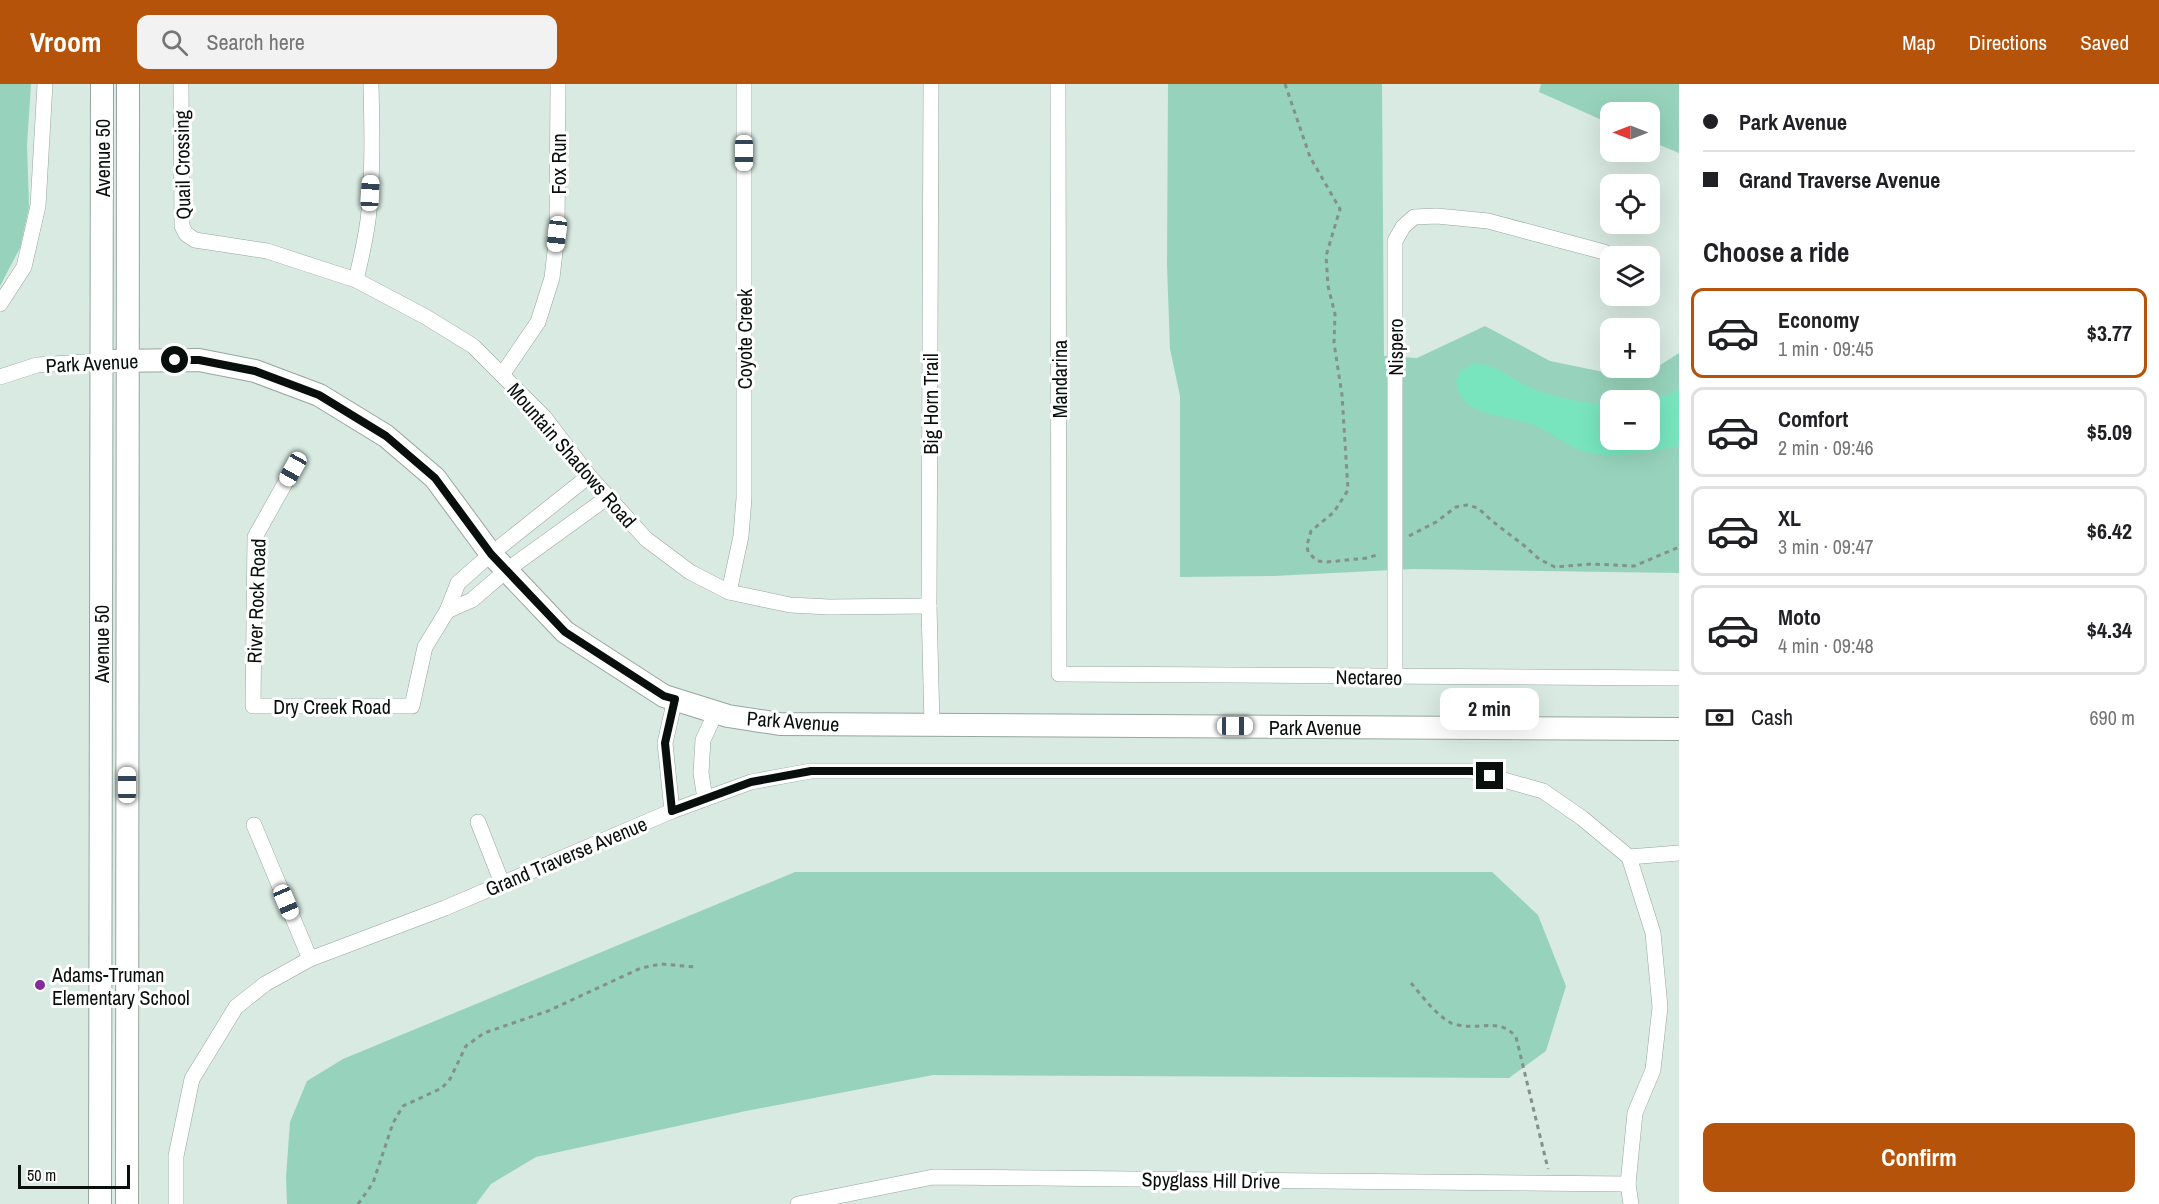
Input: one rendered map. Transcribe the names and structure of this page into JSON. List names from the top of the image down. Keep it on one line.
{"streets":{"main road":["Avenue 50","Park Avenue"],"street":["Fox Run","Quail Crossing","Coyote Creek","Nispero","Mandarina","Big Horn Trail","Mountain Shadows Road","River Rock Road","Nectareo","Dry Creek Road","Grand Traverse Avenue","Spyglass Hill Drive"]},"crossings":[["Avenue 50","Park Avenue"],["Fox Run","Mountain Shadows Road"],["Quail Crossing","Mountain Shadows Road"],["Coyote Creek","Mountain Shadows Road"],["Nispero","Nectareo"],["Park Avenue","Big Horn Trail"],["Mandarina","Nectareo"],["Big Horn Trail","Mountain Shadows Road"],["River Rock Road","Dry Creek Road"]],"places":["Adams-Truman Elementary School"],"scale_bar":"50 m","north":"left","page":{"header":"Vroom","search":"Search here","nav":["Map","Directions","Saved"],"banner":["Park Avenue","Grand Traverse Avenue"],"map_buttons":["+","−"],"heading":"Choose a ride","list":[{"name":"Economy","note":"1 min · 09:45","value":"$3.77"},{"name":"Comfort","note":"2 min · 09:46","value":"$5.09"},{"name":"XL","note":"3 min · 09:47","value":"$6.42"},{"name":"Moto","note":"4 min · 09:48","value":"$4.34"}],"pay":["Cash","690 m"],"bubble":"2 min","buttons":"Confirm","scale":"50 m"}}
